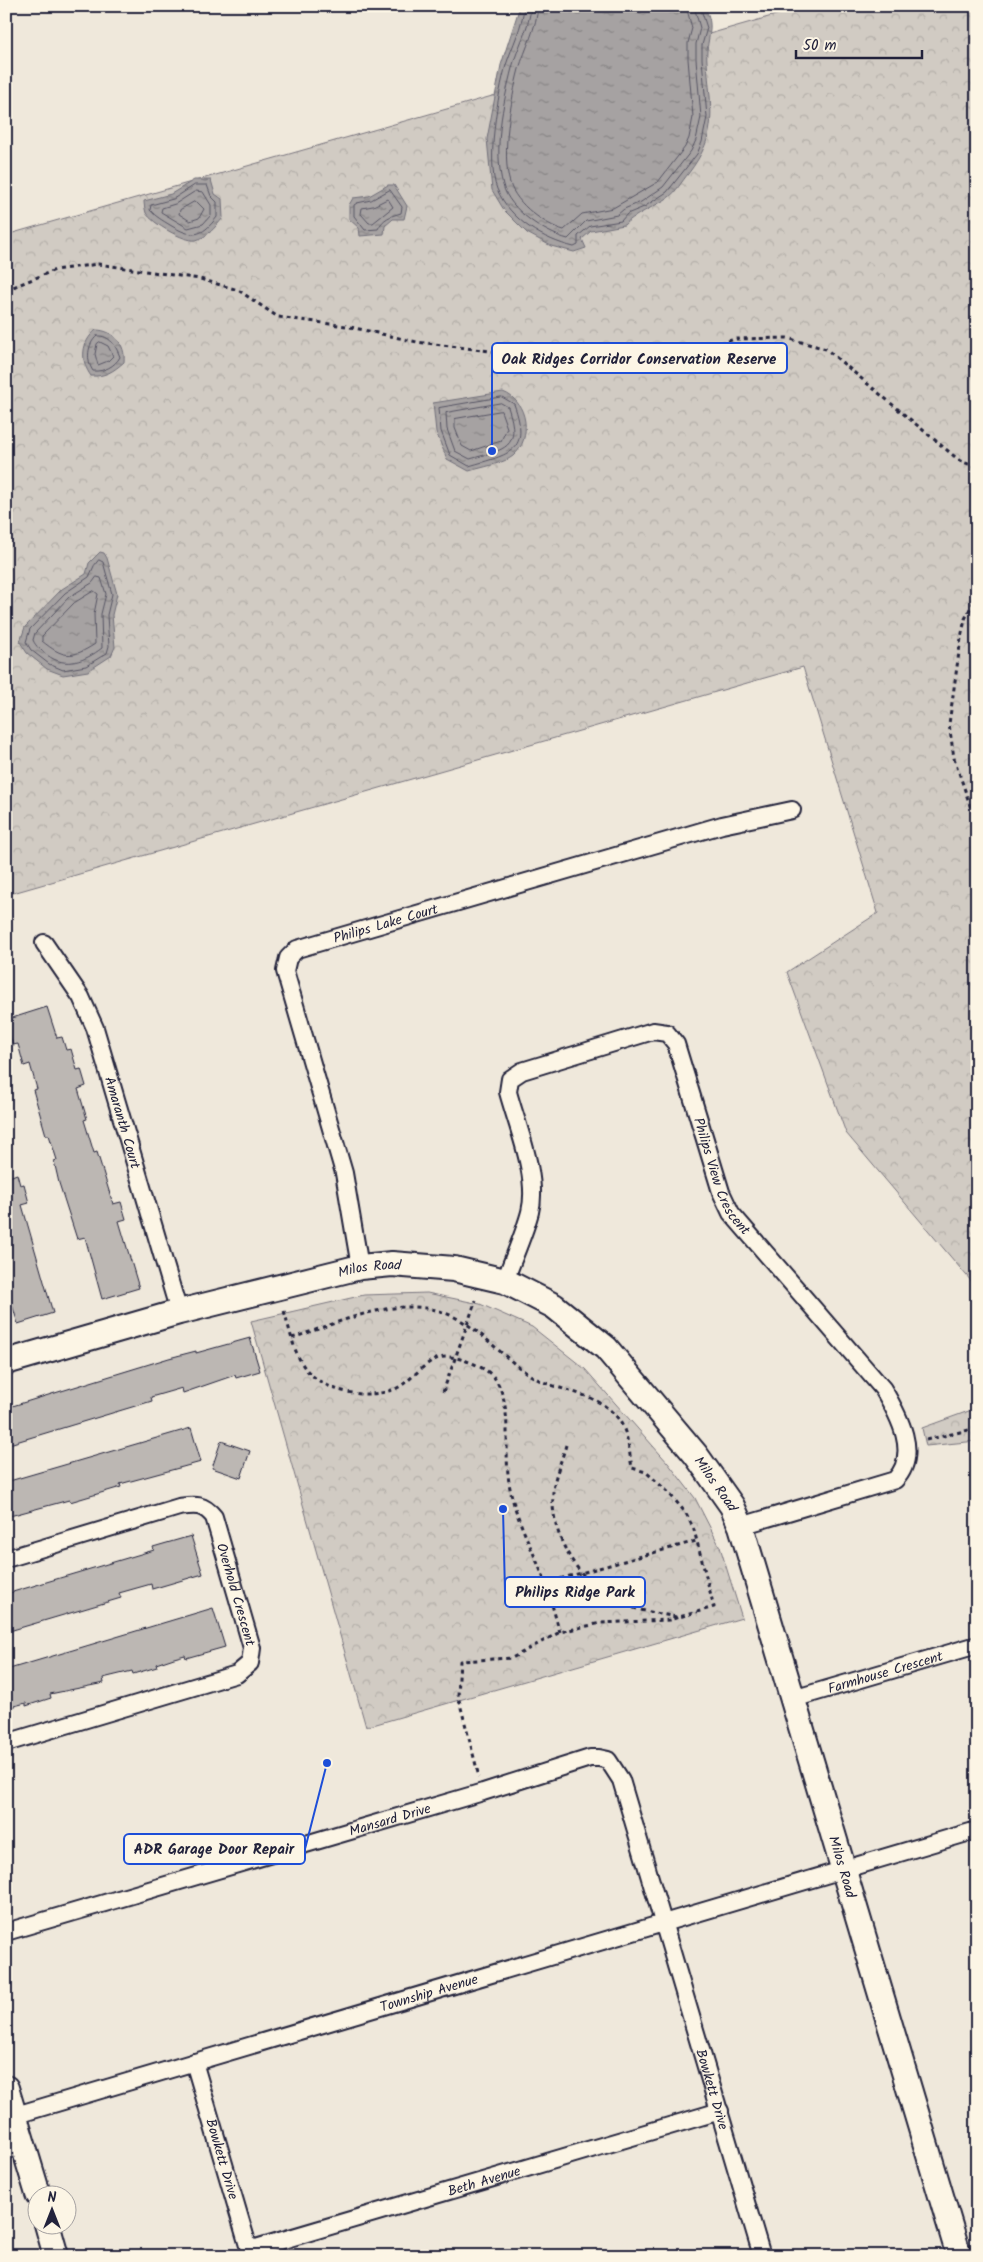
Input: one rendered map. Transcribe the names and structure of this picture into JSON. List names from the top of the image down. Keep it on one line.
{"streets":{"street":["Philips Lake Court","Amaranth Court","Philips View Crescent","Milos Road","Overhold Crescent","Farmhouse Crescent","Mansard Drive","Township Avenue","Bowkett Drive","Beth Avenue"]},"crossings":[["Philips Lake Court","Milos Road"],["Amaranth Court","Milos Road"],["Philips View Crescent","Milos Road"],["Milos Road","Farmhouse Crescent"],["Milos Road","Township Avenue"],["Mansard Drive","Township Avenue"],["Mansard Drive","Bowkett Drive"],["Township Avenue","Bowkett Drive"],["Bowkett Drive","Beth Avenue"]],"places":["Oak Ridges Corridor Conservation Reserve","Philips Ridge Park","ADR Garage Door Repair"],"scale_bar":"50 m","north":"top"}
